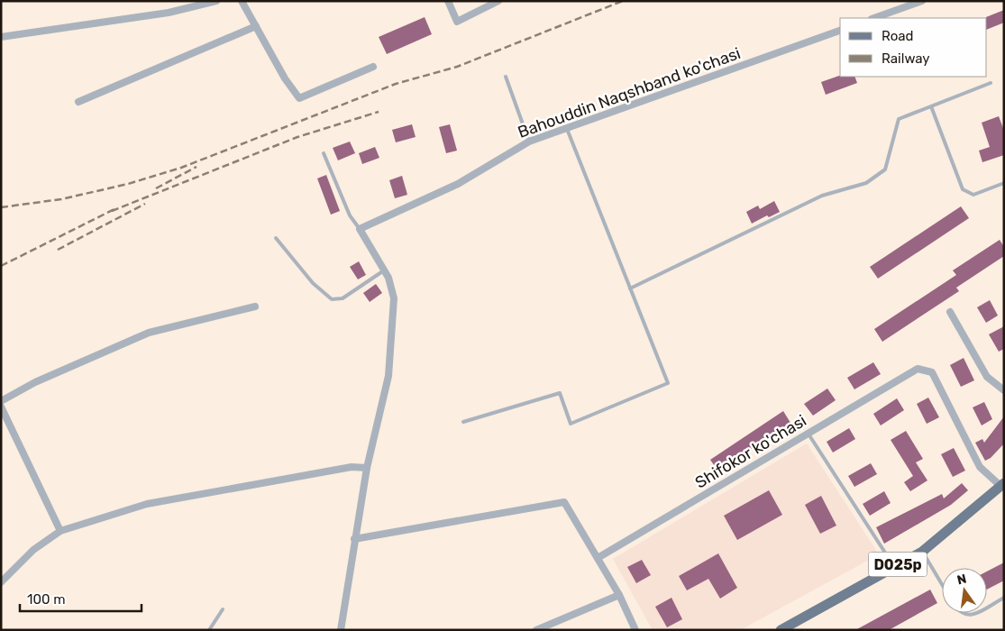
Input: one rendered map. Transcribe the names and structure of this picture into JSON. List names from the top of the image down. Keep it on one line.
{"streets":{"main road":["D025p"],"street":["Bahouddin Naqshband ko'chasi","Shifokor ko'chasi"]},"crossings":[["Shifokor ko'chasi","D025p"]],"legend":["Road","Railway"],"scale_bar":"100 m","north":"top"}
